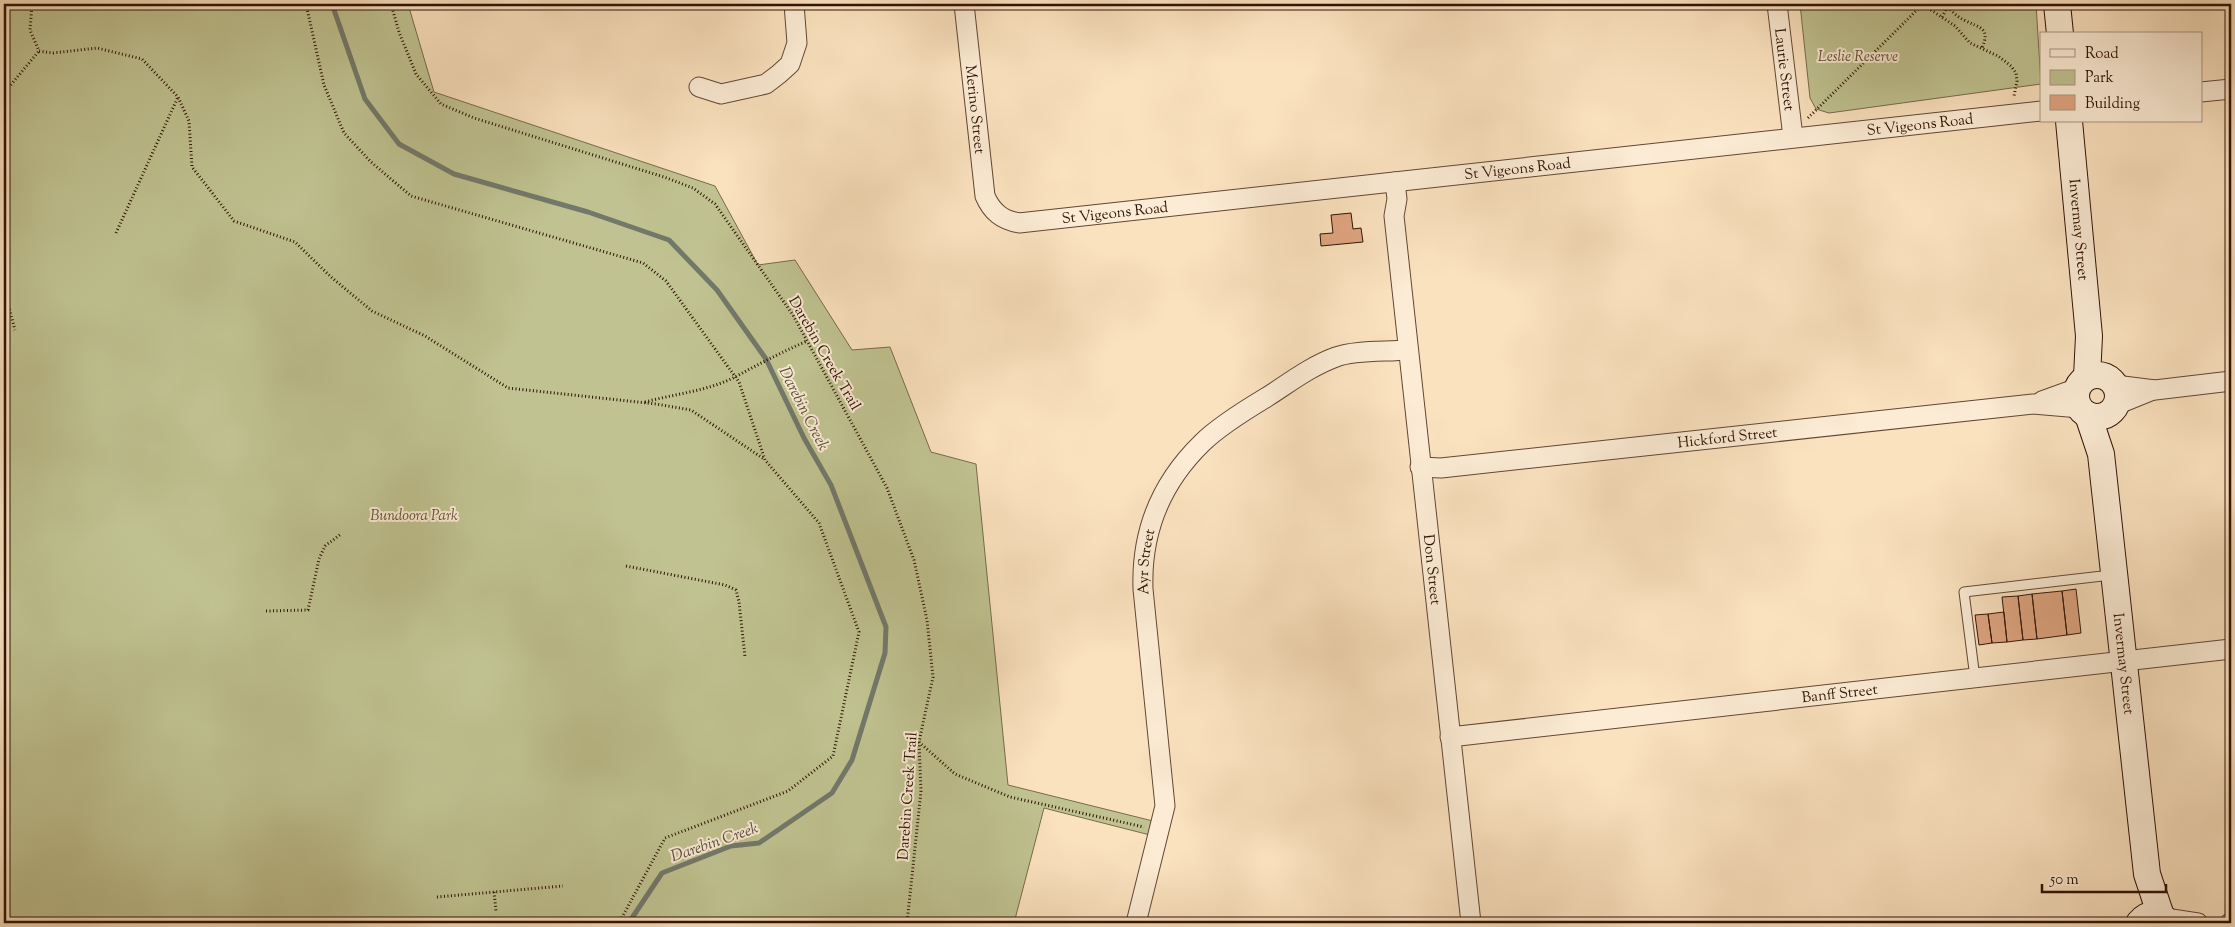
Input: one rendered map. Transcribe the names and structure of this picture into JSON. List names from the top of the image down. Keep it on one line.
{"streets":{"street":["Laurie Street","Merino Street","St Vigeons Road","Invermay Street","Hickford Street","Ayr Street","Don Street","Banff Street"],"path":["Darebin Creek Trail"]},"crossings":[["Laurie Street","St Vigeons Road"],["Merino Street","St Vigeons Road"],["St Vigeons Road","Don Street"],["Invermay Street","Hickford Street"],["Invermay Street","Banff Street"],["Hickford Street","Don Street"],["Ayr Street","Don Street"],["Don Street","Banff Street"]],"water":["Darebin Creek"],"parks":["Leslie Reserve","Bundoora Park"],"legend":["Road","Park","Building"],"scale_bar":"50 m"}
